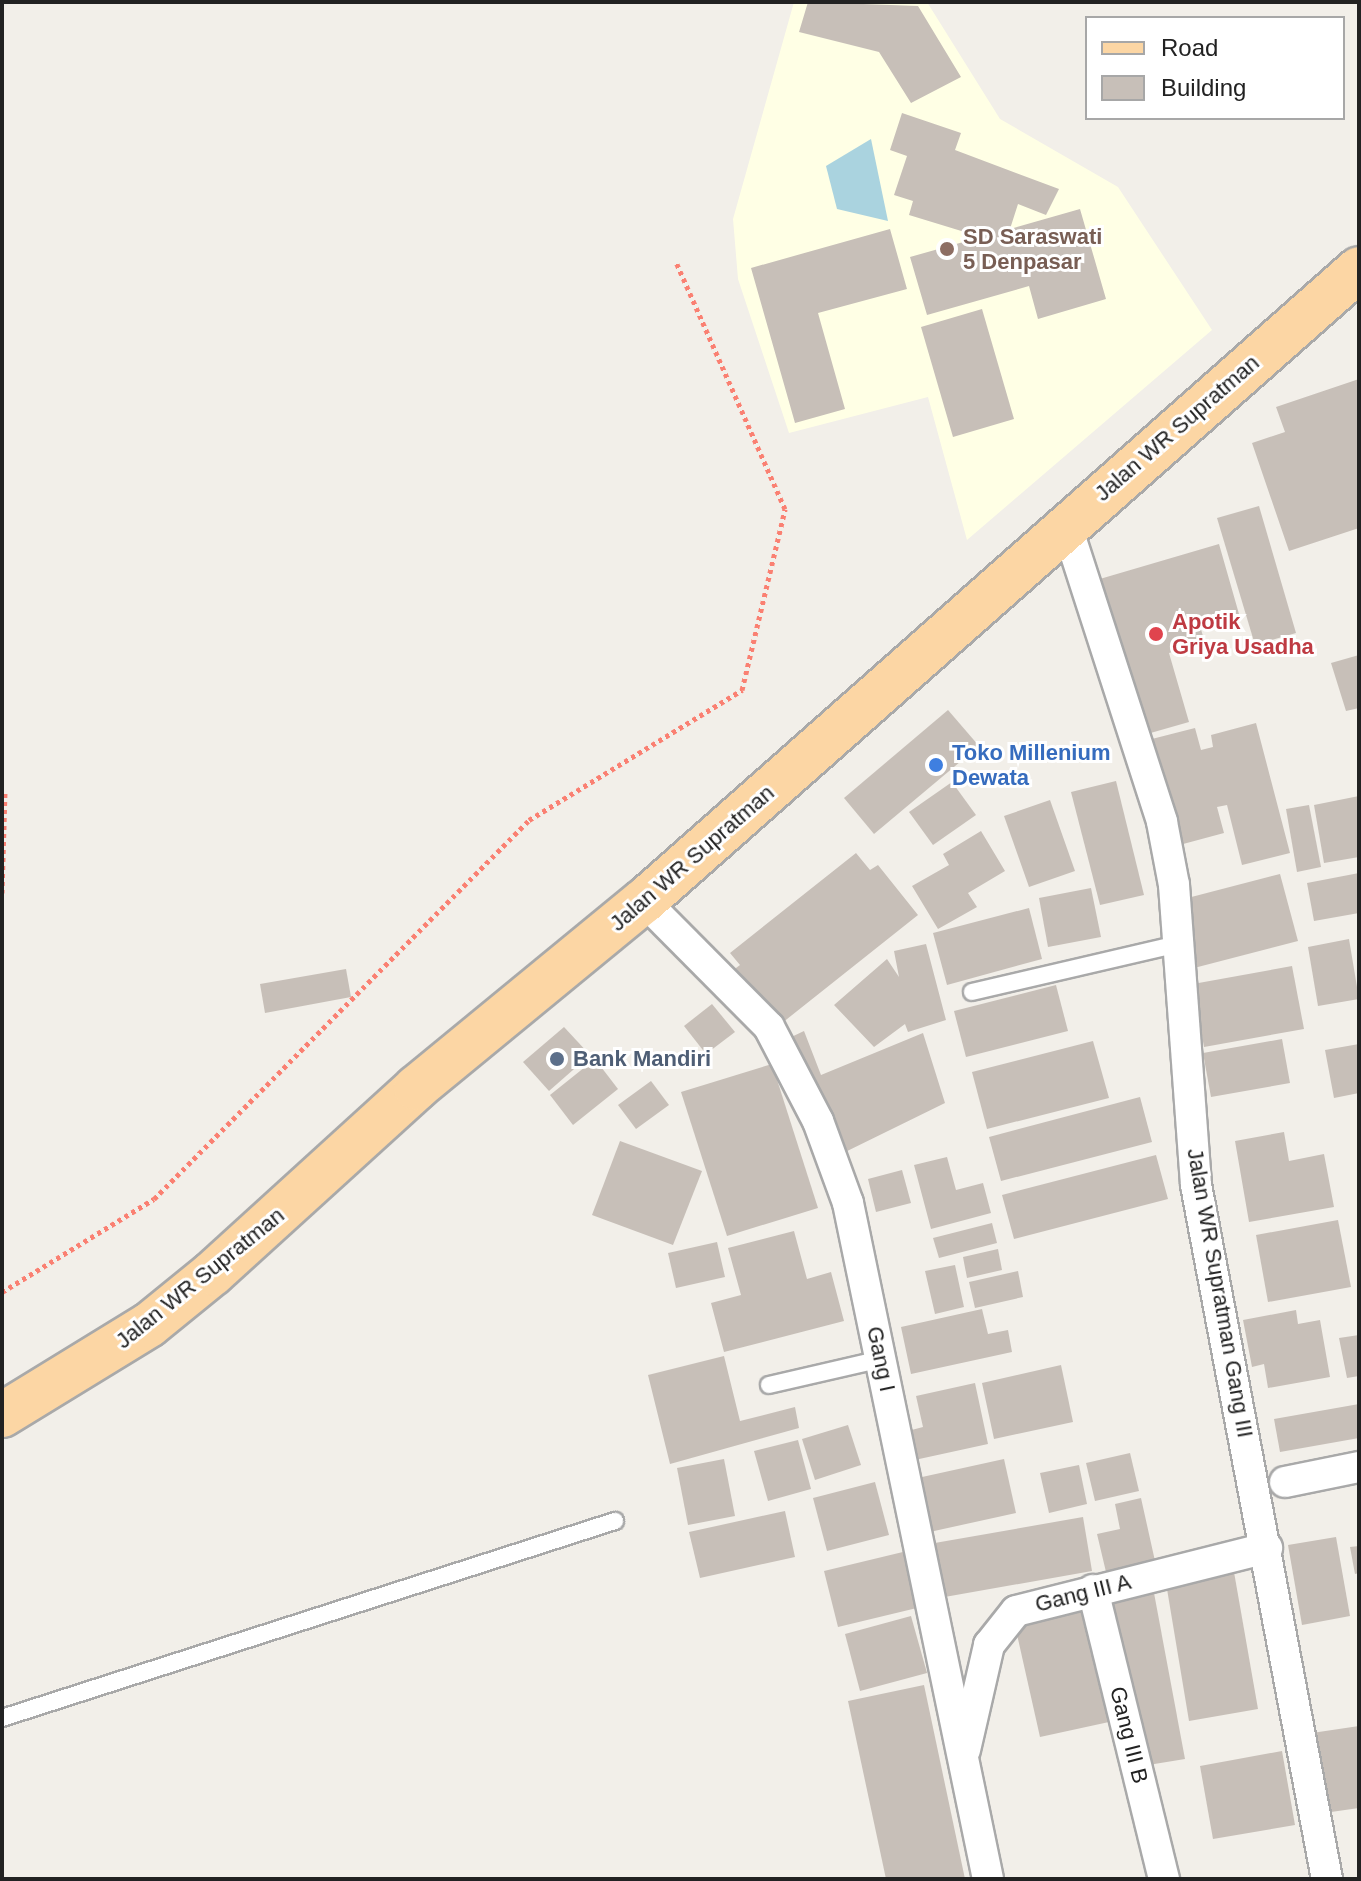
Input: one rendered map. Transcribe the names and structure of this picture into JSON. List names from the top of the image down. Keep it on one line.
{"streets":{"main road":["Jalan WR Supratman"],"street":["Jalan WR Supratman Gang III","Gang I","Gang III A","Gang III B"]},"crossings":[["Jalan WR Supratman","Jalan WR Supratman Gang III"],["Jalan WR Supratman","Gang I"],["Jalan WR Supratman Gang III","Gang III A"],["Gang I","Gang III A"],["Gang III A","Gang III B"]],"places":["SD Saraswati 5 Denpasar","Apotik Griya Usadha","Toko Millenium Dewata","Bank Mandiri"],"legend":["Road","Building"]}
